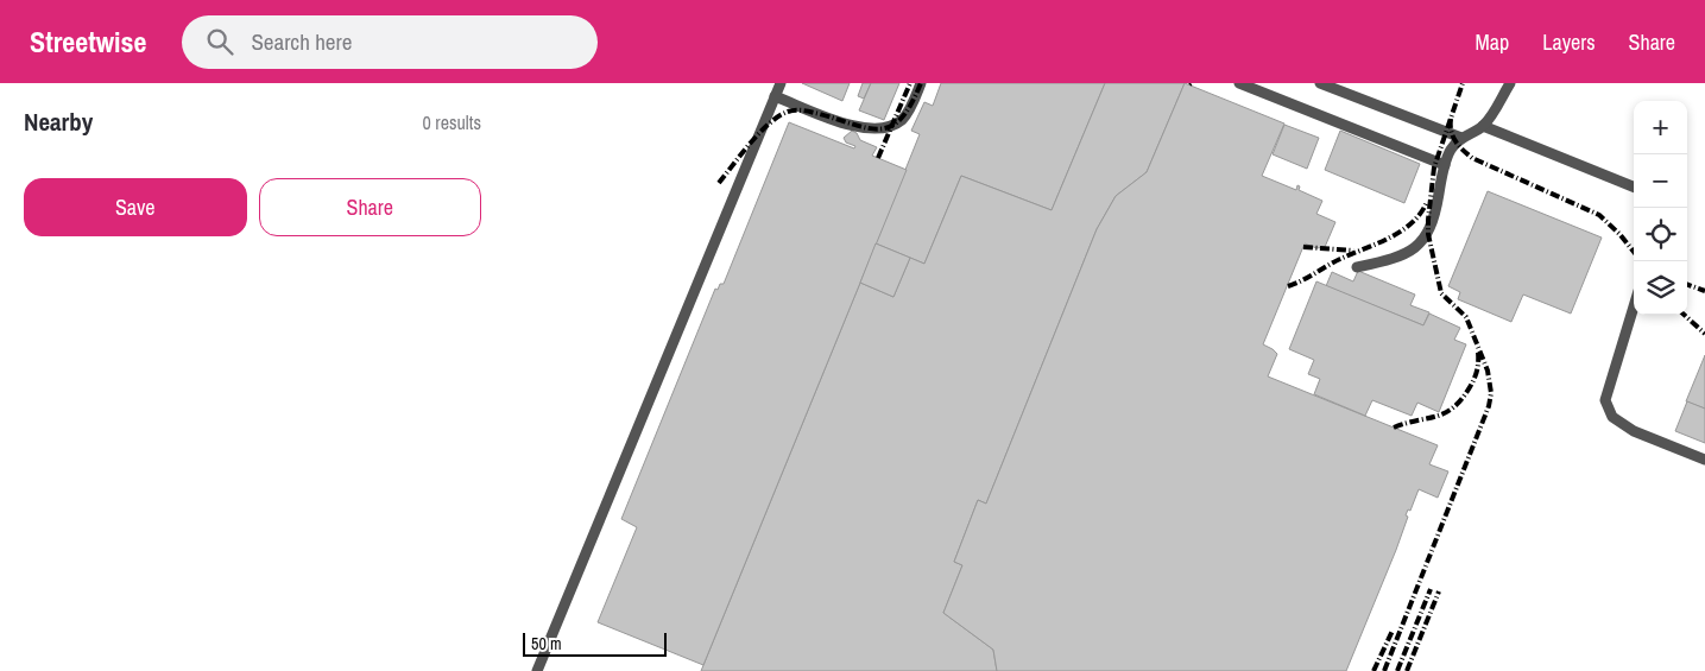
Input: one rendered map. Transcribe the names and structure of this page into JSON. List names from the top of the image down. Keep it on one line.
{"scale_bar":"50 m","page":{"header":"Streetwise","search":"Search here","nav":["Map","Layers","Share"],"heading":["Nearby","0 results"],"map_buttons":["+","−"],"buttons":["Save","Share"],"scale":"50 m"}}
